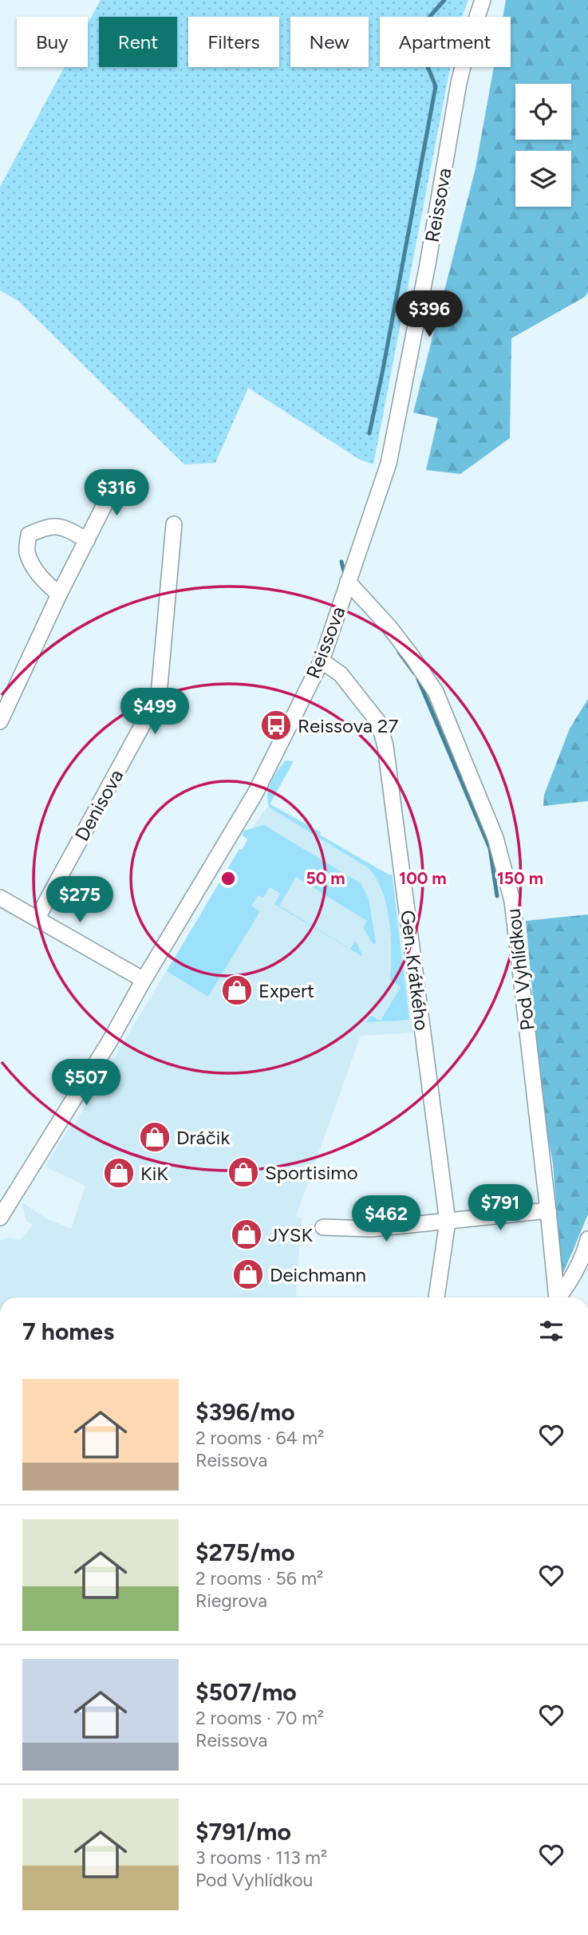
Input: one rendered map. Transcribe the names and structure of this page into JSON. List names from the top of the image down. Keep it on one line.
{"streets":{"street":["Reissova","Denisova","Pod Vyhlídkou","Gen. Krátkého"]},"crossings":[["Reissova","Pod Vyhlídkou"],["Reissova","Gen. Krátkého"]],"places":{"bus stop":["Reissova 27"],"shop":["Expert","Dráčik","Sportisimo","KiK","JYSK","Deichmann"]},"page":{"chip":["Buy","Rent","Filters","New","Apartment"],"price":["$396","$316","$499","$275","$507","$791","$462"],"heading":"7 homes","list":[{"name":"$396/mo","note":"2 rooms · 64 m² · Reissova"},{"name":"$275/mo","note":"2 rooms · 56 m² · Riegrova"},{"name":"$507/mo","note":"2 rooms · 70 m² · Reissova"},{"name":"$791/mo","note":"3 rooms · 113 m² · Pod Vyhlídkou"}]},"rings":["50 m","100 m","150 m"]}
